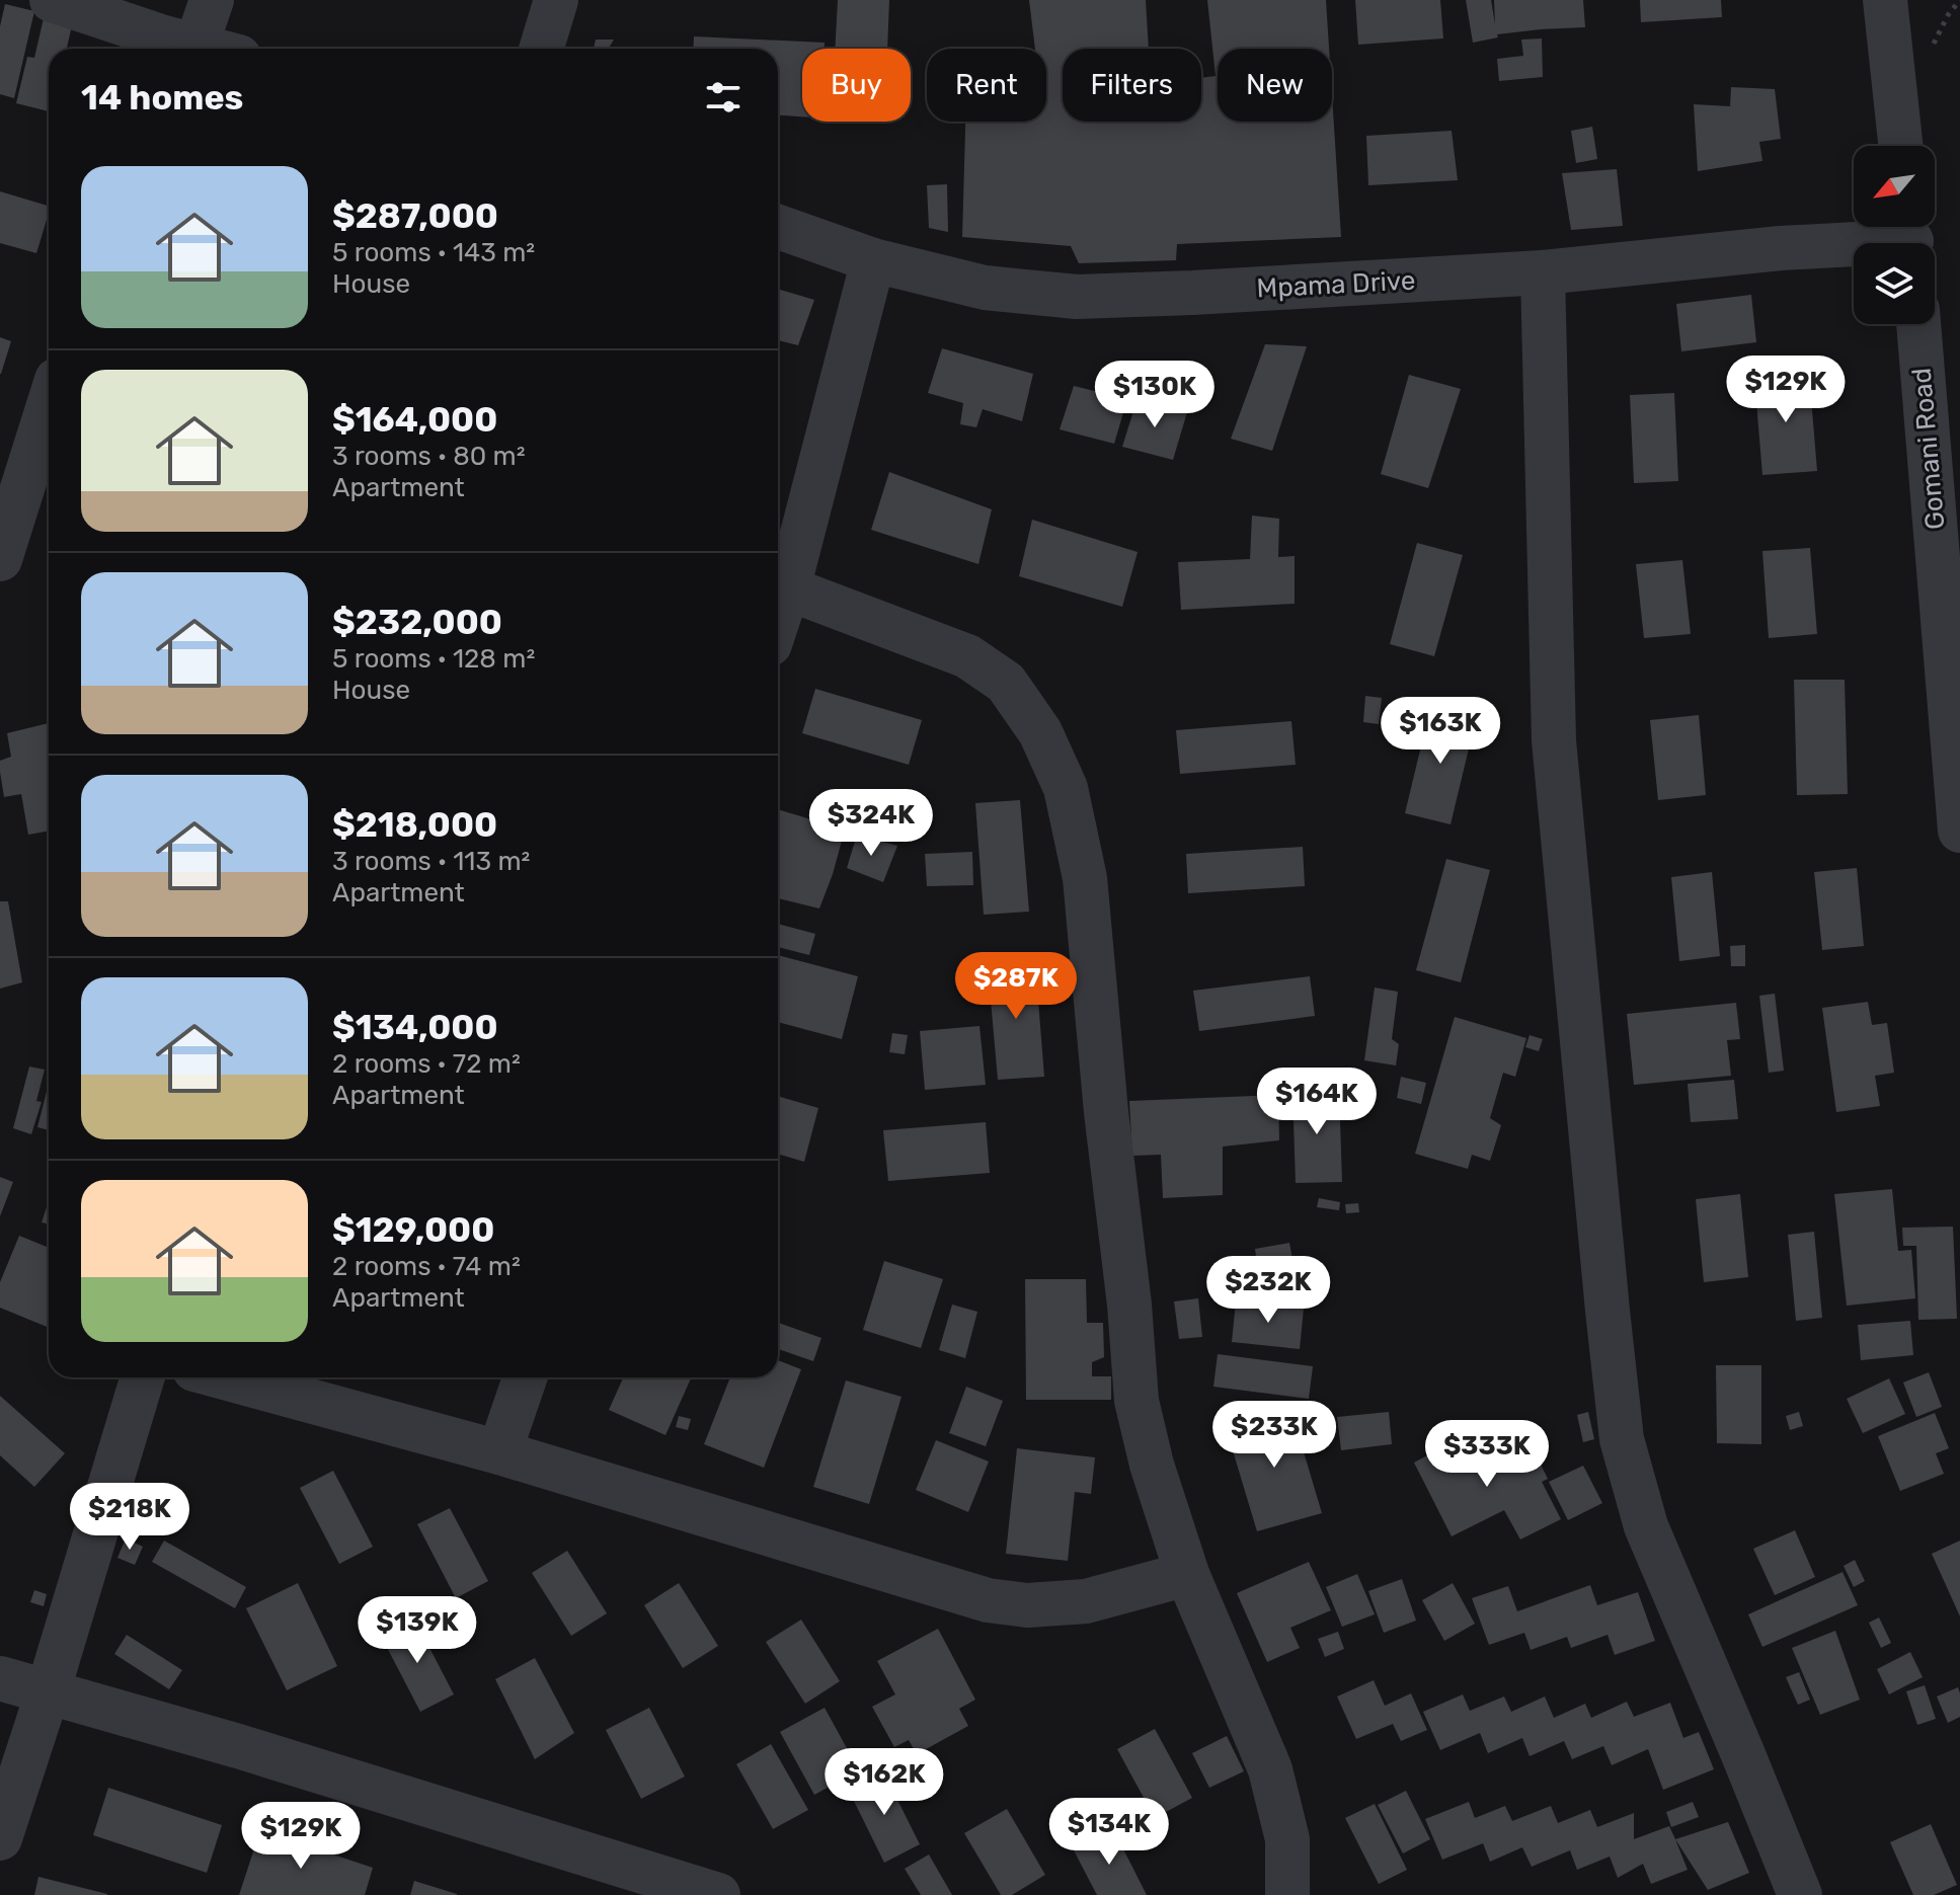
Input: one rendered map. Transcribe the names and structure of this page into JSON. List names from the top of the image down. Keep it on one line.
{"streets":{"street":["Mpama Drive","Gomani Road"]},"north":"bottom left","page":{"chip":["Buy","Rent","Filters","New"],"heading":"14 homes","list":[{"name":"$287,000","note":"5 rooms · 143 m² · House"},{"name":"$164,000","note":"3 rooms · 80 m² · Apartment"},{"name":"$232,000","note":"5 rooms · 128 m² · House"},{"name":"$218,000","note":"3 rooms · 113 m² · Apartment"},{"name":"$134,000","note":"2 rooms · 72 m² · Apartment"},{"name":"$129,000","note":"2 rooms · 74 m² · Apartment"}],"price":["$129K","$130K","$163K","$324K","$287K","$164K","$232K","$233K","$333K","$218K","$139K","$162K","$134K","$129K"]}}
